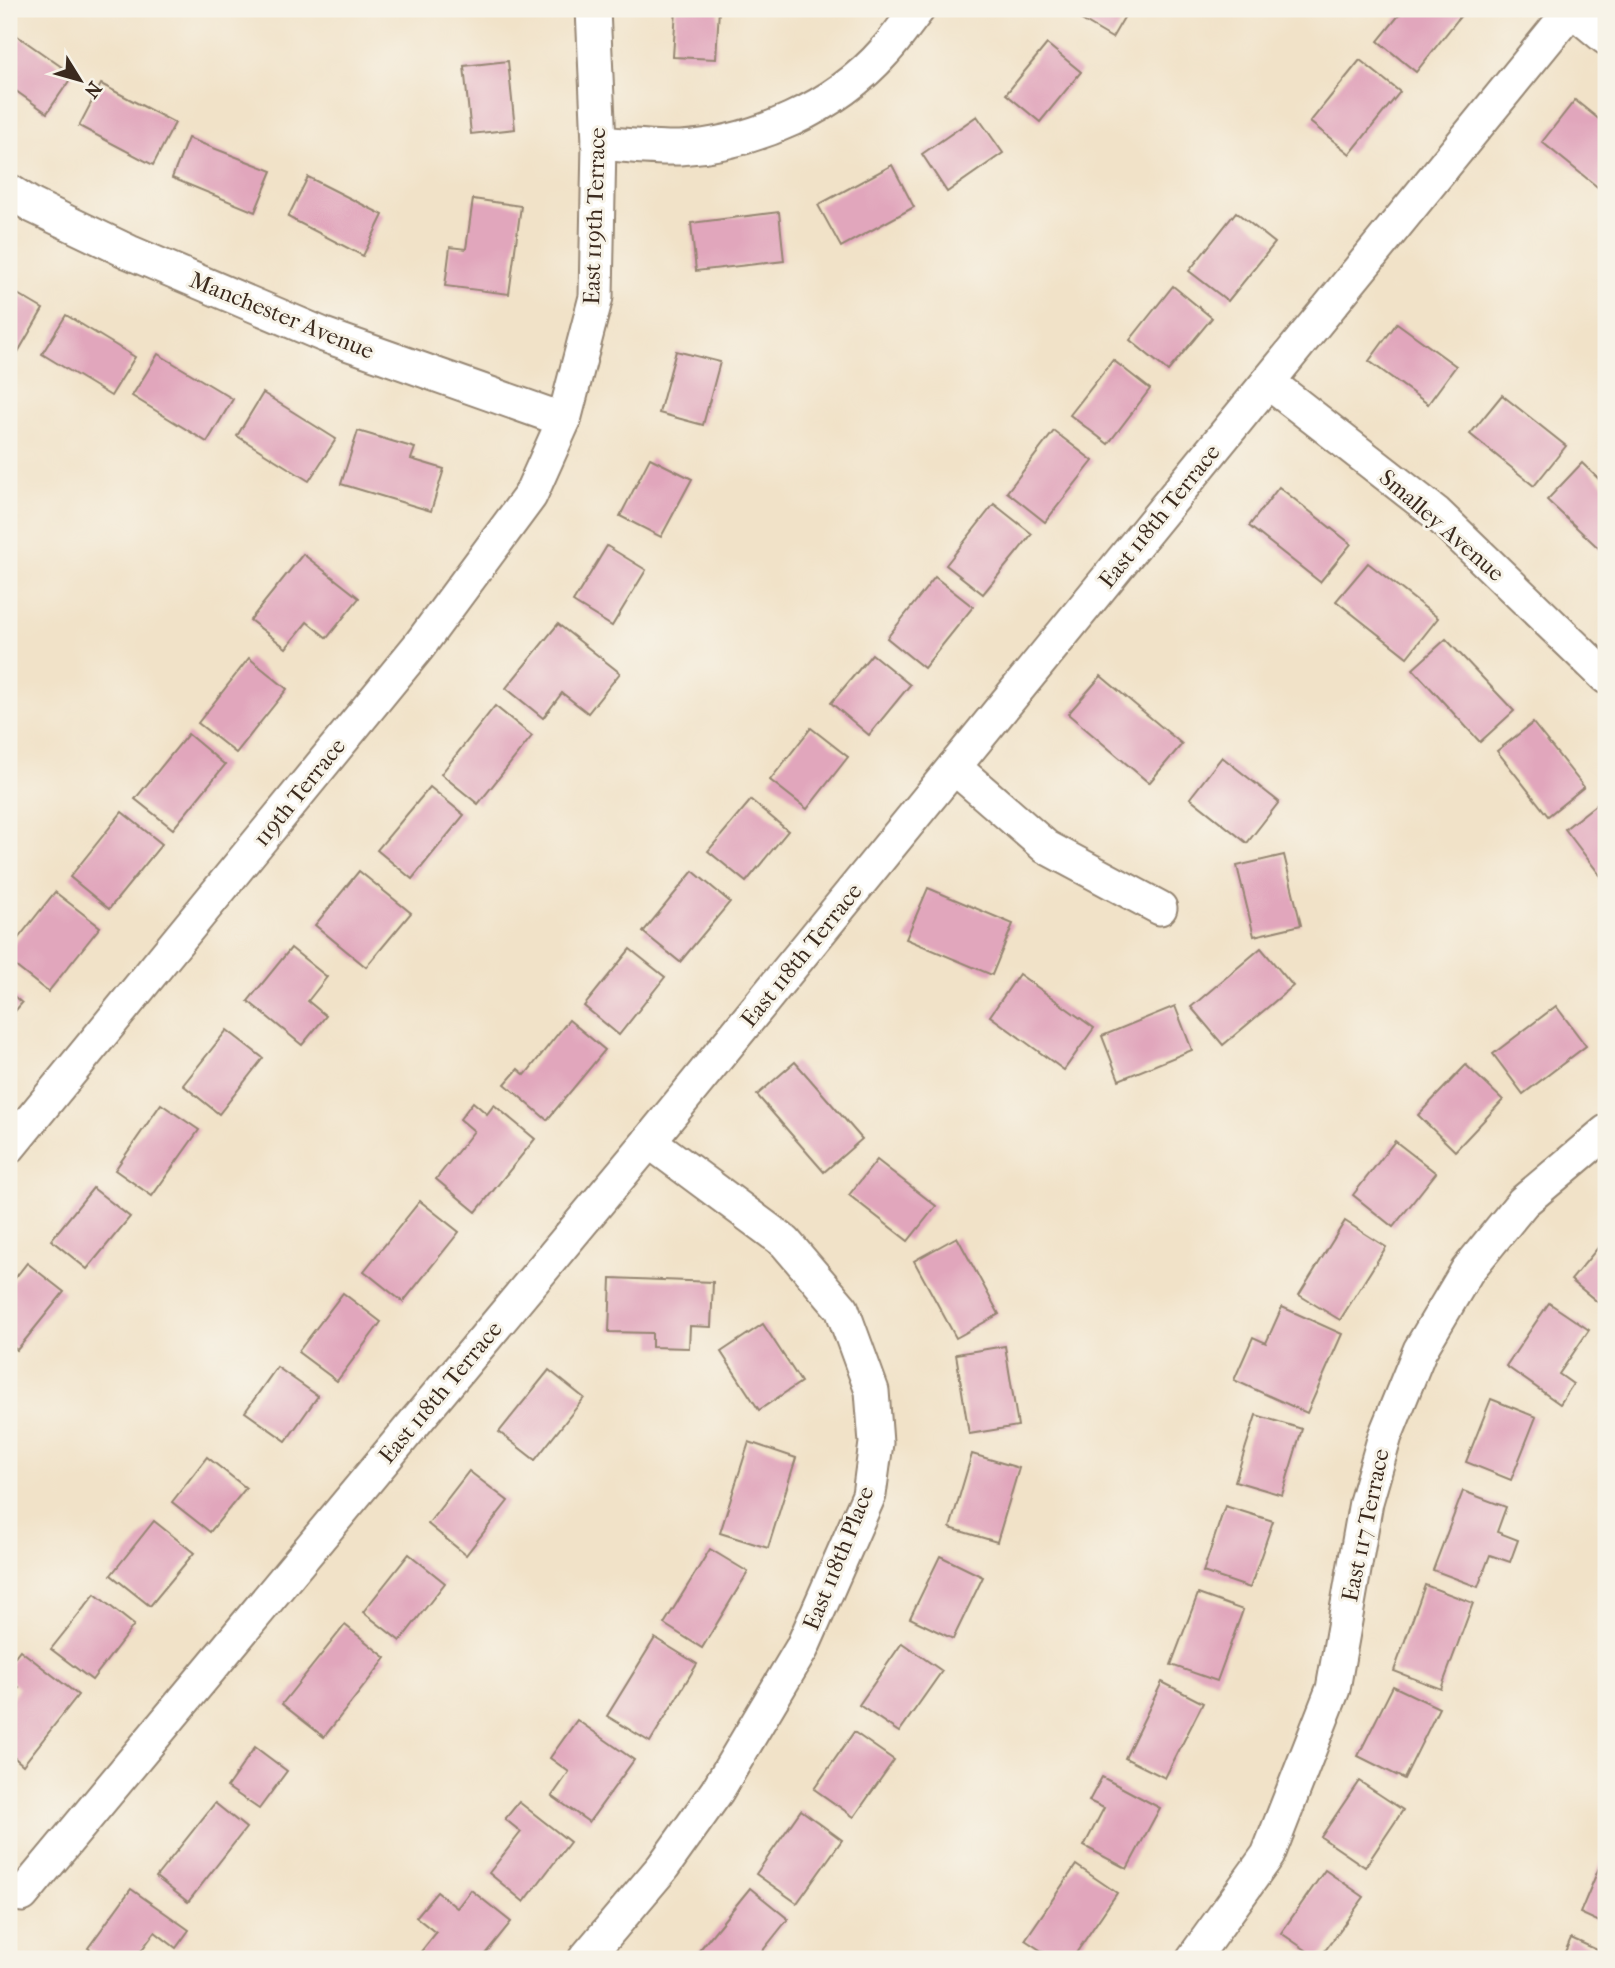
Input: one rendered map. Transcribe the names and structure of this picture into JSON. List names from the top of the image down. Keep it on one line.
{"streets":{"street":["East 119th Terrace","Manchester Avenue","East 118th Terrace","Smalley Avenue","119th Terrace","East 117 Terrace","East 118th Place"]},"crossings":[["East 119th Terrace","Manchester Avenue"],["East 119th Terrace","119th Terrace"],["Manchester Avenue","119th Terrace"],["East 118th Terrace","Smalley Avenue"],["East 118th Terrace","East 118th Place"]],"north":"bottom right"}
